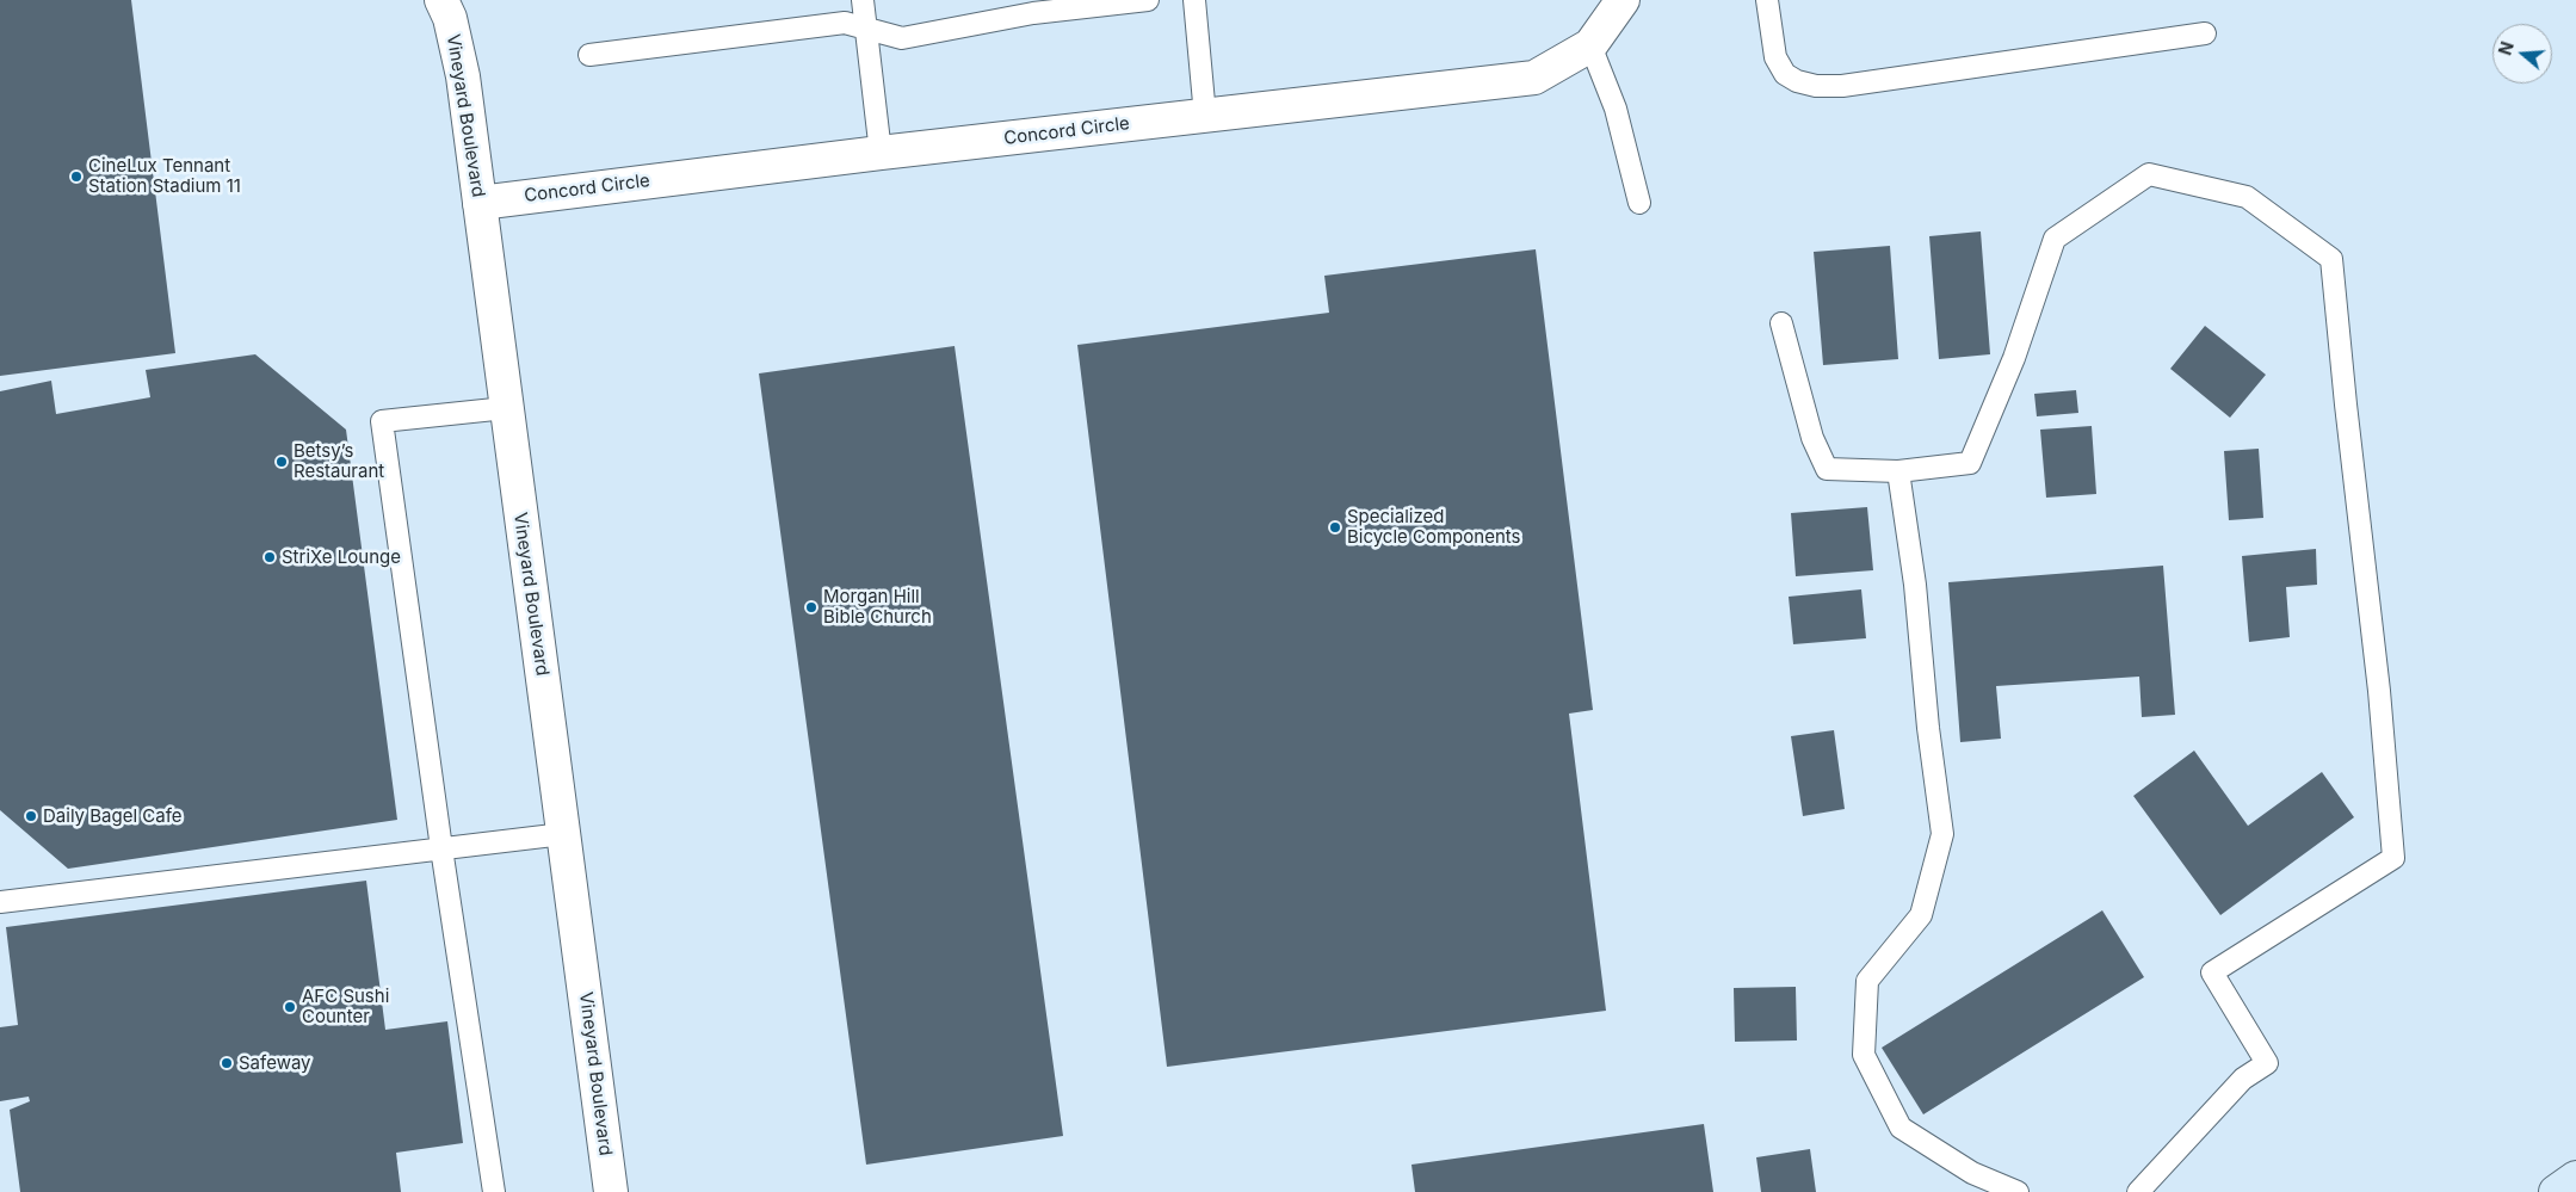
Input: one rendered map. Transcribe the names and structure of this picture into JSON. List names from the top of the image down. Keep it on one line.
{"streets":{"street":["Vineyard Boulevard","Concord Circle"]},"crossings":[["Vineyard Boulevard","Concord Circle"]],"places":["CineLux Tennant Station Stadium 11","Betsy’s Restaurant","Specialized Bicycle Components","StriXe Lounge","Morgan Hill Bible Church","Daily Bagel Cafe","AFC Sushi Counter","Safeway"],"north":"left"}
